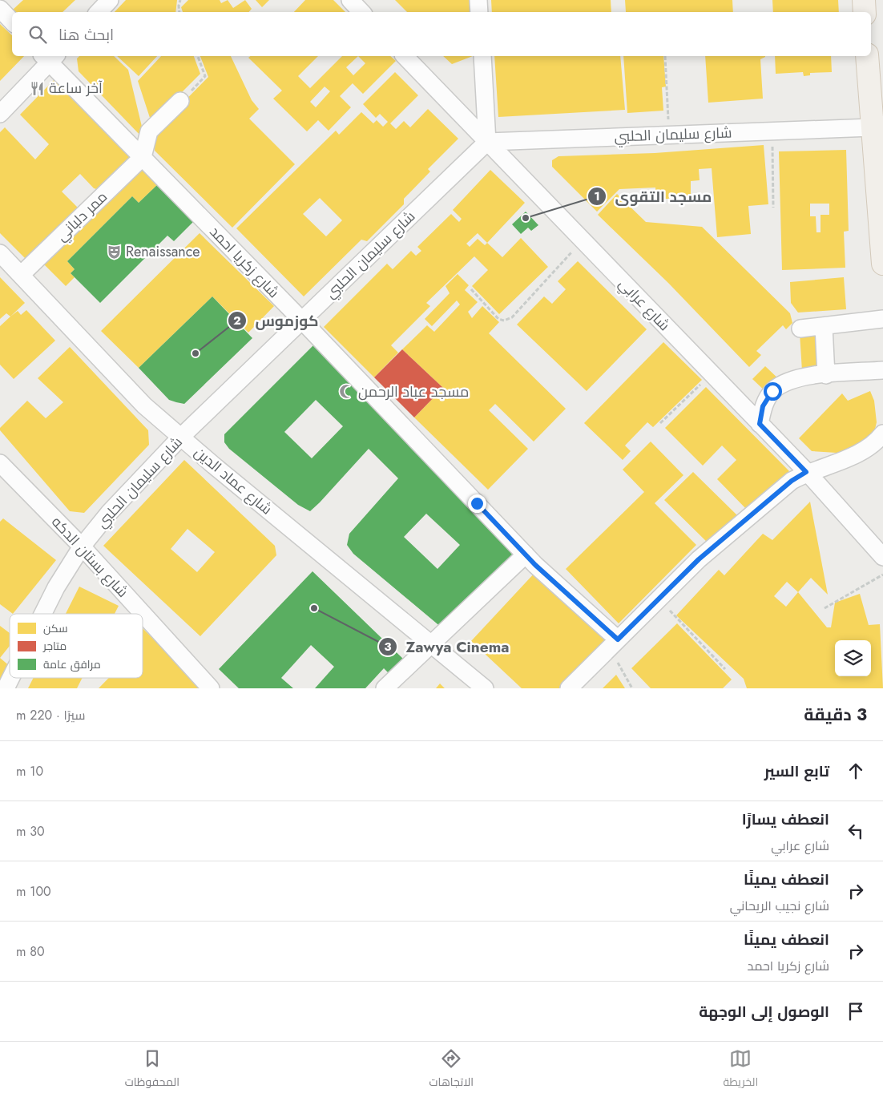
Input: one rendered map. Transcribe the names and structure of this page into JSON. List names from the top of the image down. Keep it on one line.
{"streets":{"street":["شارع سليمان الحلبي","ممر دلباني","شارع زكريا احمد","شارع عرابي","شارع عماد الدين","شارع بستان الدكه"]},"crossings":[["شارع سليمان الحلبي","شارع زكريا احمد"],["شارع سليمان الحلبي","شارع عرابي"],["شارع سليمان الحلبي","شارع عماد الدين"],["شارع سليمان الحلبي","شارع بستان الدكه"],["ممر دلباني","شارع زكريا احمد"],["ممر دلباني","شارع عماد الدين"]],"places":{"restaurant":["آخر ساعة"],"other":["مسجد التقوى","كوزموس","Zawya Cinema"],"theatre":["Renaissance"],"mosque":["مسجد عباد الرحمن"]},"legend":["سكن","متاجر","مرافق عامة"],"page":{"search":"ابحث هنا","heading":["3 دقيقة","سيرًا · 220 m"],"list":[["تابع السير","10 m"],["انعطف يسارًا","شارع عرابي","30 m"],["انعطف يمينًا","شارع نجيب الريحاني","100 m"],["انعطف يمينًا","شارع زكريا احمد","80 m"],"الوصول إلى الوجهة"],"nav":["الخريطة","الاتجاهات","المحفوظات"]}}
